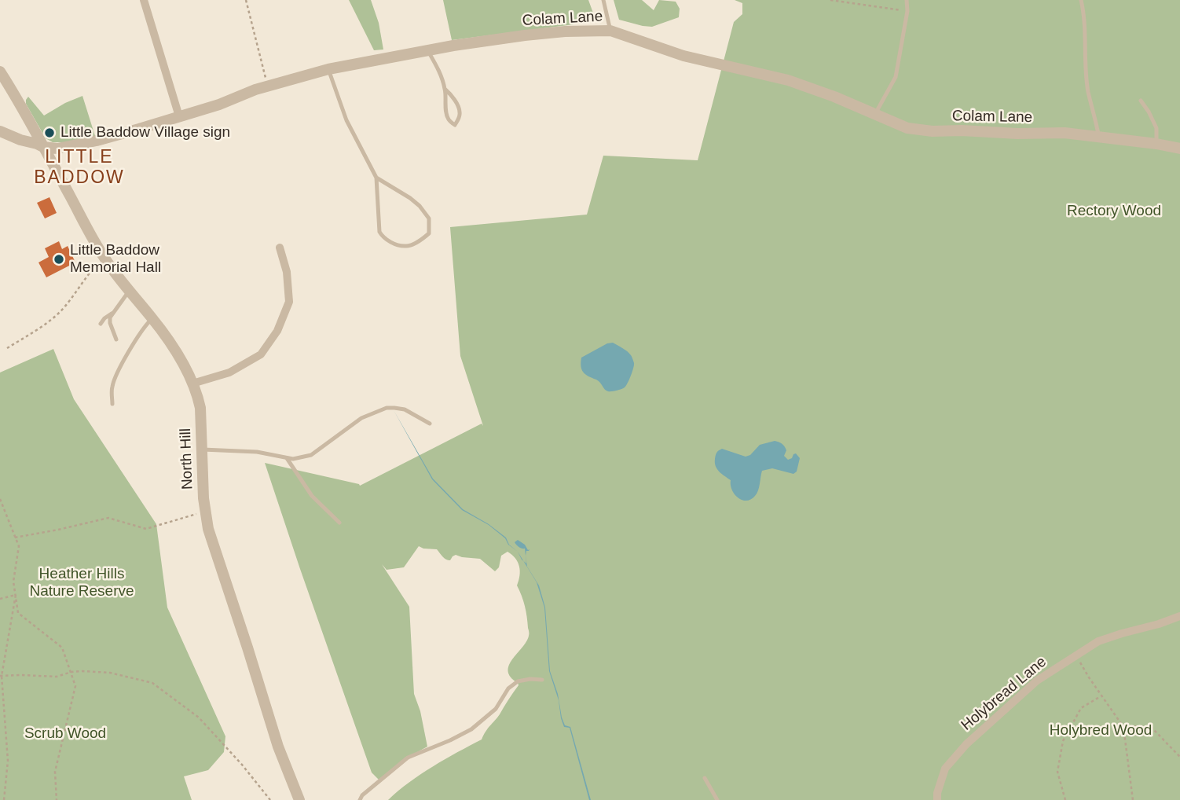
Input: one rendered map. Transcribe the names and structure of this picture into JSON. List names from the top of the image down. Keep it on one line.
{"streets":{"street":["Colam Lane","North Hill","Holybread Lane"]},"crossings":[["Colam Lane","North Hill"]],"districts":["LITTLE BADDOW"],"parks":["Rectory Wood","Heather Hills Nature Reserve","Holybred Wood","Scrub Wood"],"places":["Little Baddow Village sign","Little Baddow Memorial Hall"]}
